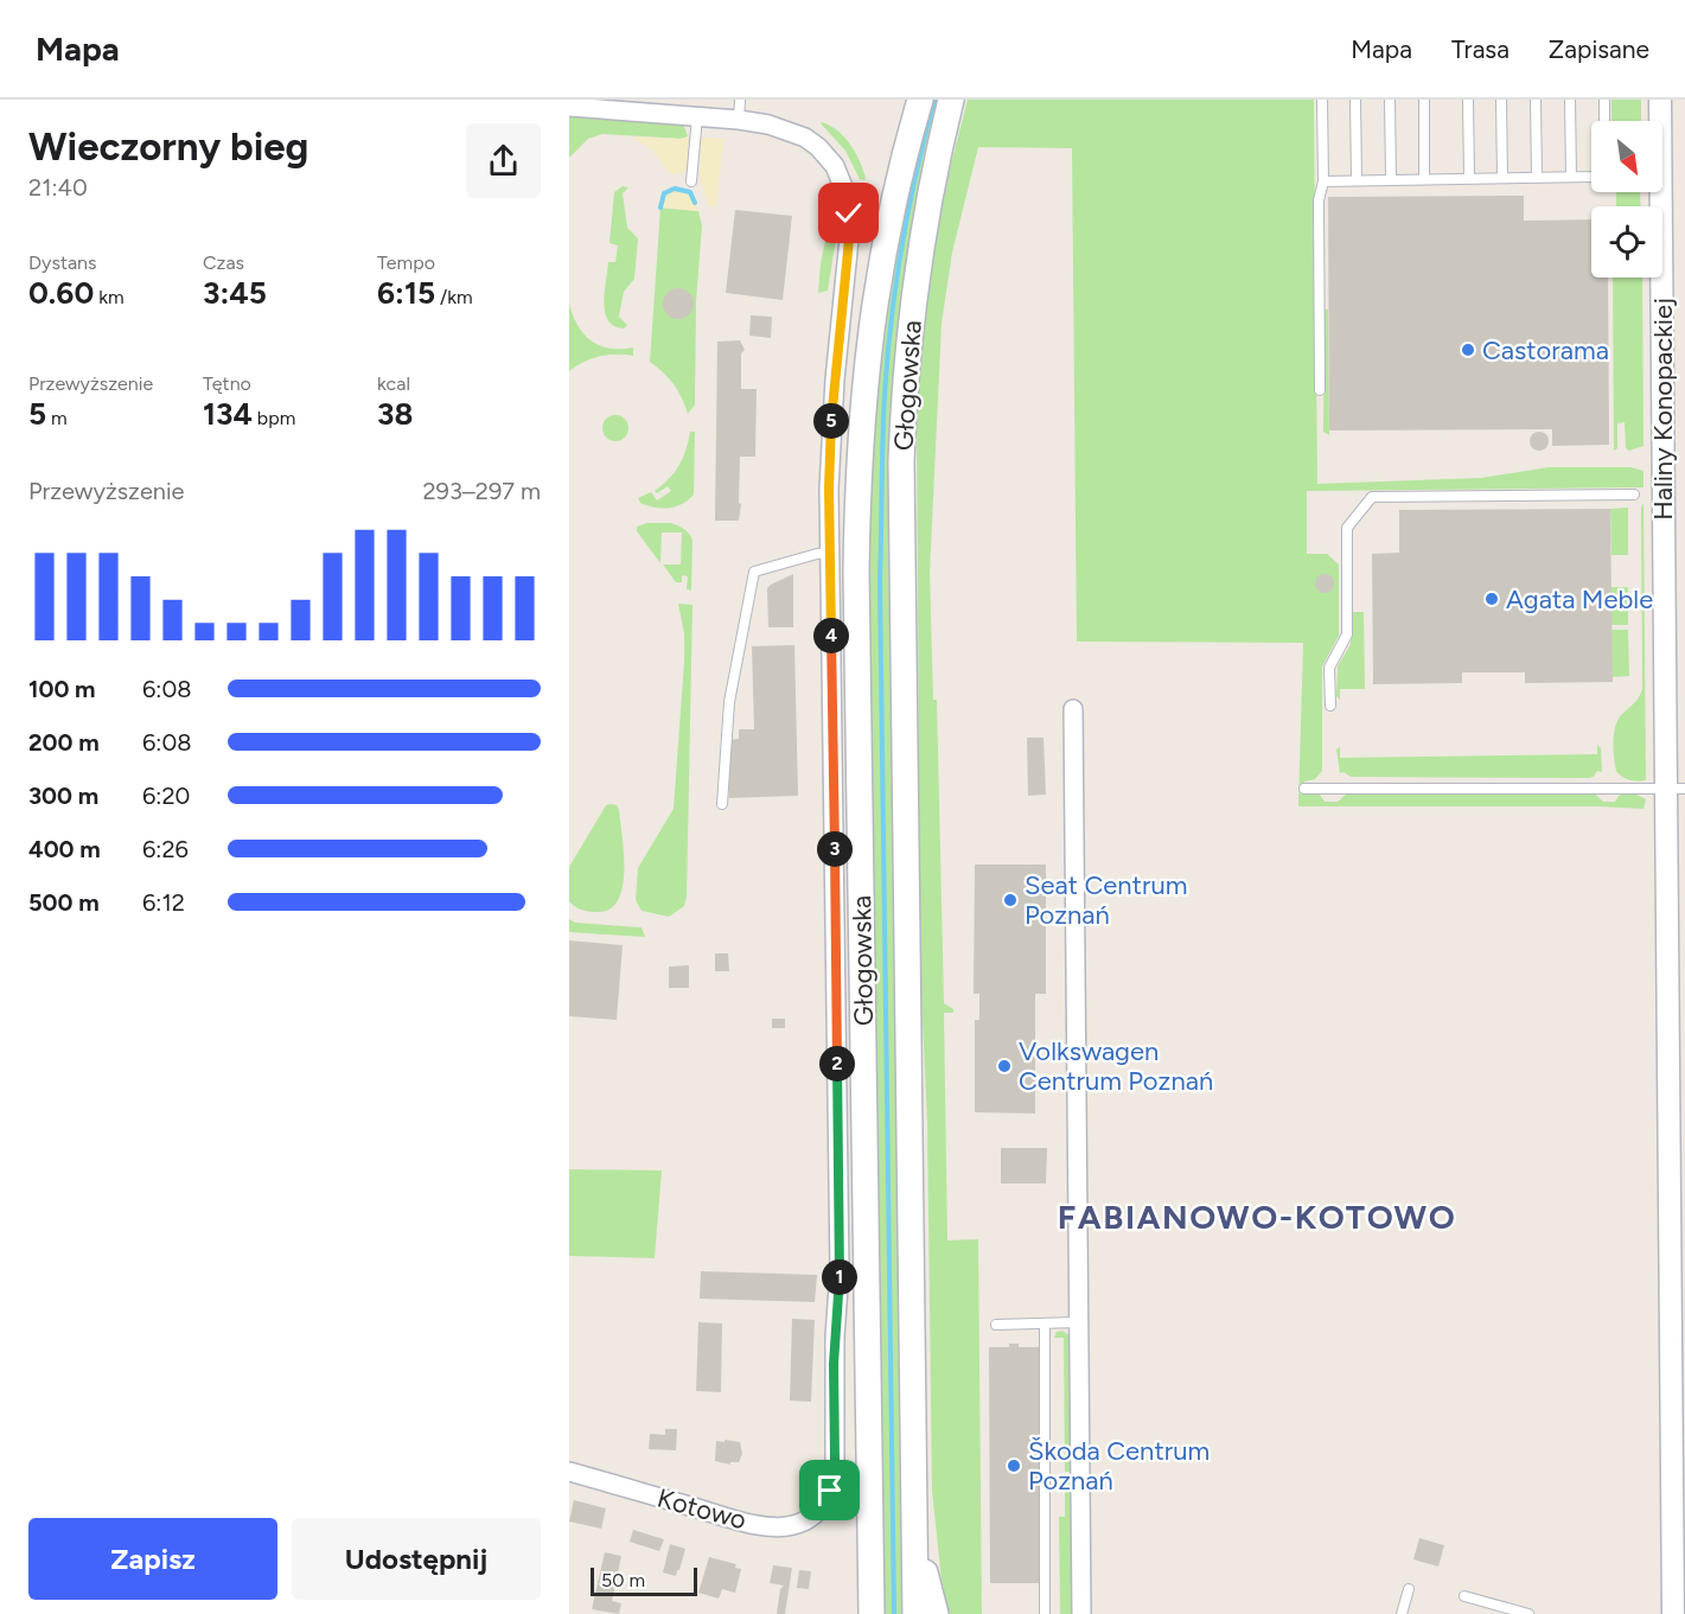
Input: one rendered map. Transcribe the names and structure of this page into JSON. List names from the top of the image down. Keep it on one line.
{"streets":{"main road":["Głogowska"],"street":["Haliny Konopackiej","Kotowo"]},"districts":["FABIANOWO-KOTOWO"],"places":["Castorama","Agata Meble","Seat Centrum Poznań","Volkswagen Centrum Poznań","Škoda Centrum Poznań"],"scale_bar":"50 m","north":"bottom right","page":{"header":"Mapa","nav":["Mapa","Trasa","Zapisane"],"heading":["Wieczorny bieg","21:40"],"stats":[["Dystans","0.60 km"],["Czas","3:45"],["Tempo","6:15 /km"],["Przewyższenie","5 m"],["Tętno","134 bpm"],["kcal","38"]],"pins":["5","4","3","2","1"],"chart":["Przewyższenie","293–297 m"],"list":[{"name":"100 m","note":"6:08"},{"name":"200 m","note":"6:08"},{"name":"300 m","note":"6:20"},{"name":"400 m","note":"6:26"},{"name":"500 m","note":"6:12"}],"buttons":["Zapisz","Udostępnij"],"scale":"50 m"}}
